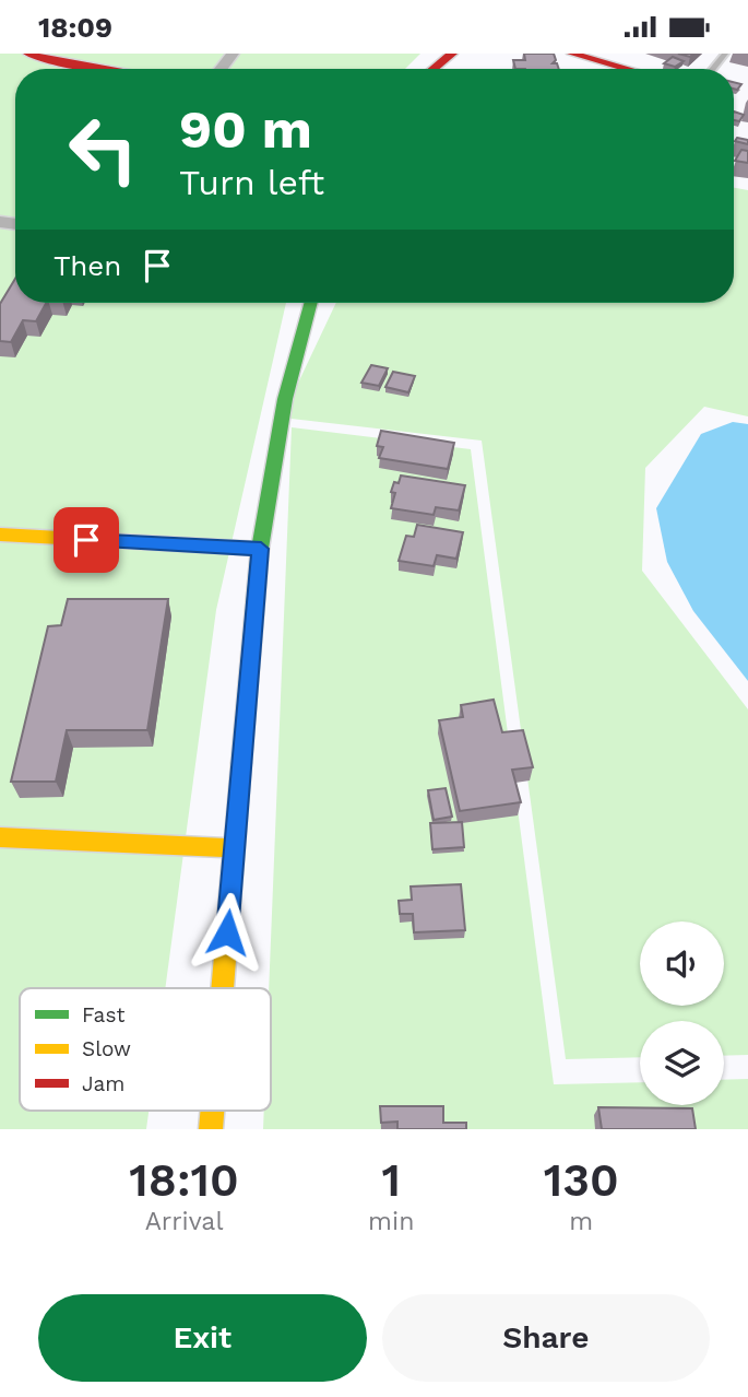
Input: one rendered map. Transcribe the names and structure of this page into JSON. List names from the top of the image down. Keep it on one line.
{"legend":["Fast","Slow","Jam"],"page":{"status":"18:09","turn":["90 m","Turn left"],"then":"Then","eta":["18:10","Arrival","1","min","130","m"],"buttons":["Exit","Share"]}}
